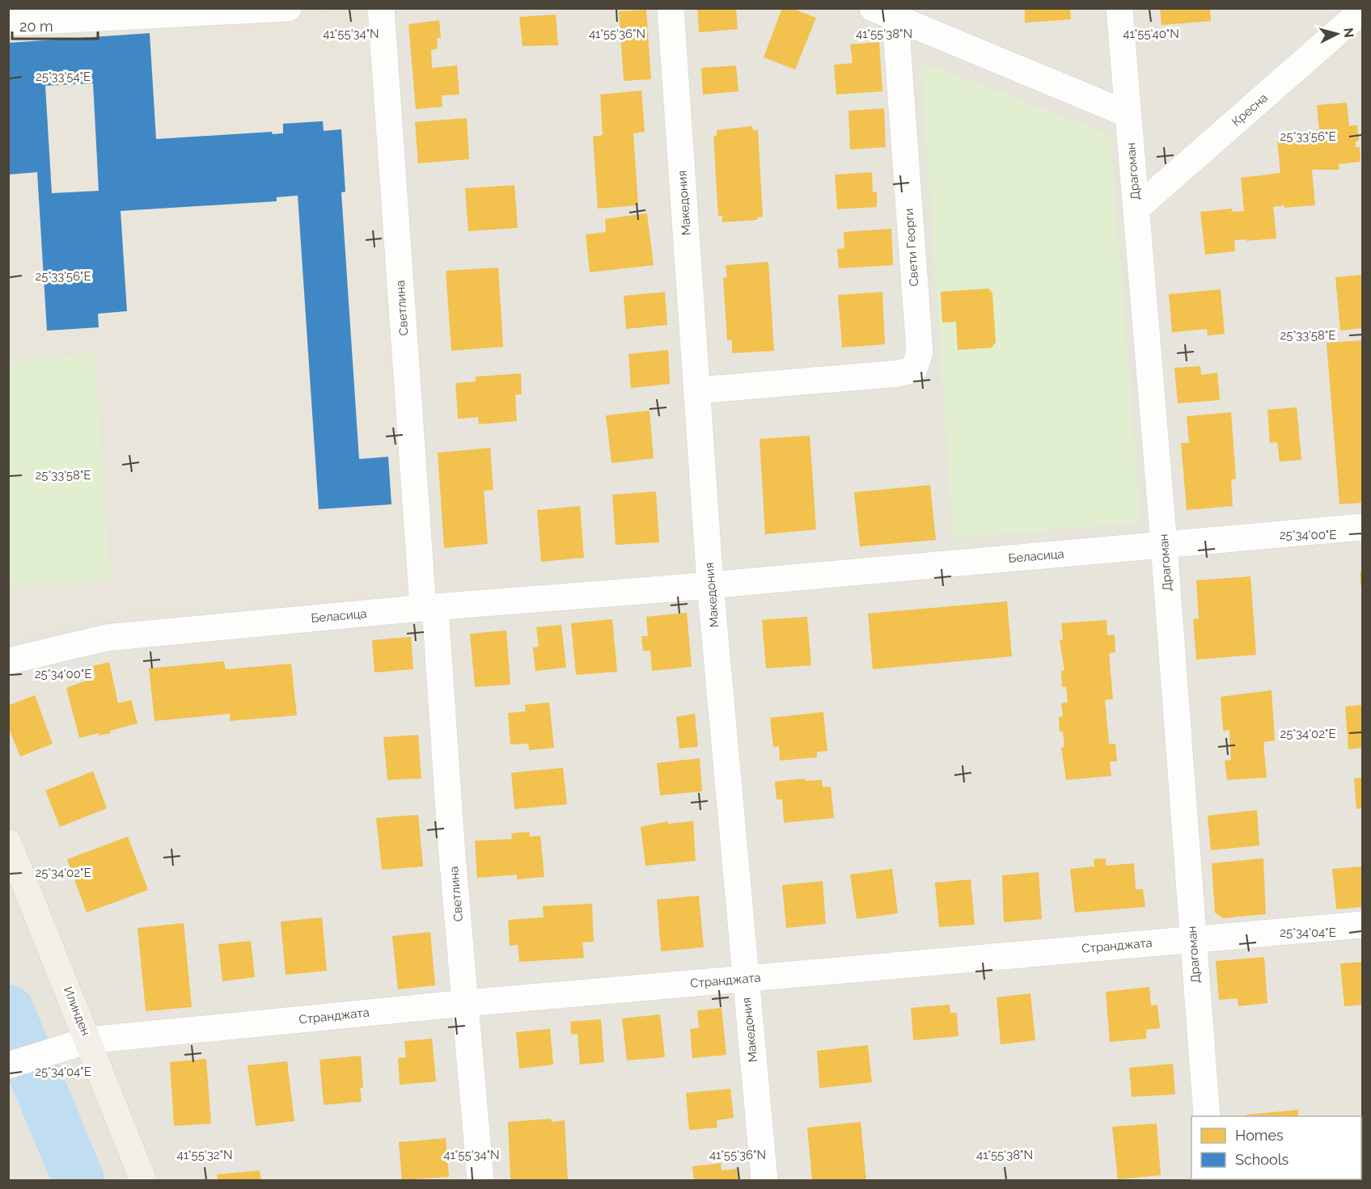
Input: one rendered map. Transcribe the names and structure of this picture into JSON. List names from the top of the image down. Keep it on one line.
{"streets":{"main road":["Илинден"],"street":["Кресна","Драгоман","Македония","Свети Георги","Светлина","Беласица","Странджата"]},"crossings":[["Кресна","Драгоман"],["Драгоман","Беласица"],["Драгоман","Странджата"],["Македония","Свети Георги"],["Македония","Беласица"],["Македония","Странджата"],["Светлина","Беласица"],["Светлина","Странджата"],["Странджата","Илинден"]],"legend":["Homes","Schools"],"scale_bar":"20 m","north":"right","coordinates":["41°55'34\"N","41°55'36\"N","41°55'38\"N","41°55'40\"N","25°33'54\"E","25°33'56\"E","25°33'58\"E","25°34'00\"E","25°34'02\"E","25°34'04\"E","41°55'32\"N"]}
